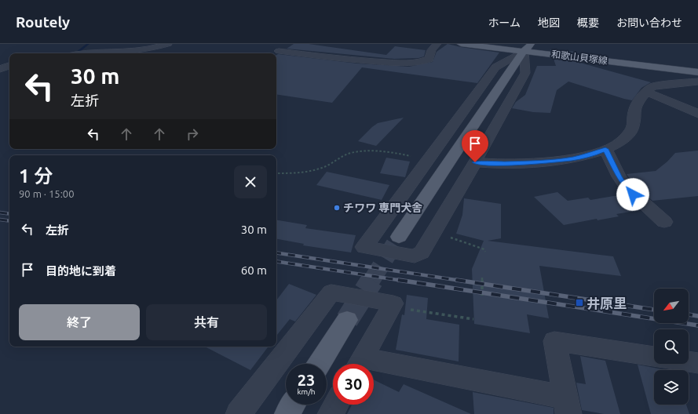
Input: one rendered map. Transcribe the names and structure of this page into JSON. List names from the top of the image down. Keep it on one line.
{"streets":{"main road":["和歌山貝塚線"]},"places":{"other":["チワワ 専門犬舎"],"transit":["井原里"]},"north":"bottom left","page":{"header":"Routely","nav":["ホーム","地図","概要","お問い合わせ"],"turn":["30 m","左折"],"heading":["1 分","90 m · 15:00"],"list":[{"name":"左折","value":"30 m"},{"name":"目的地に到着","value":"60 m"}],"buttons":["終了","共有"],"speed":"23 km/h","limit":"30"}}
